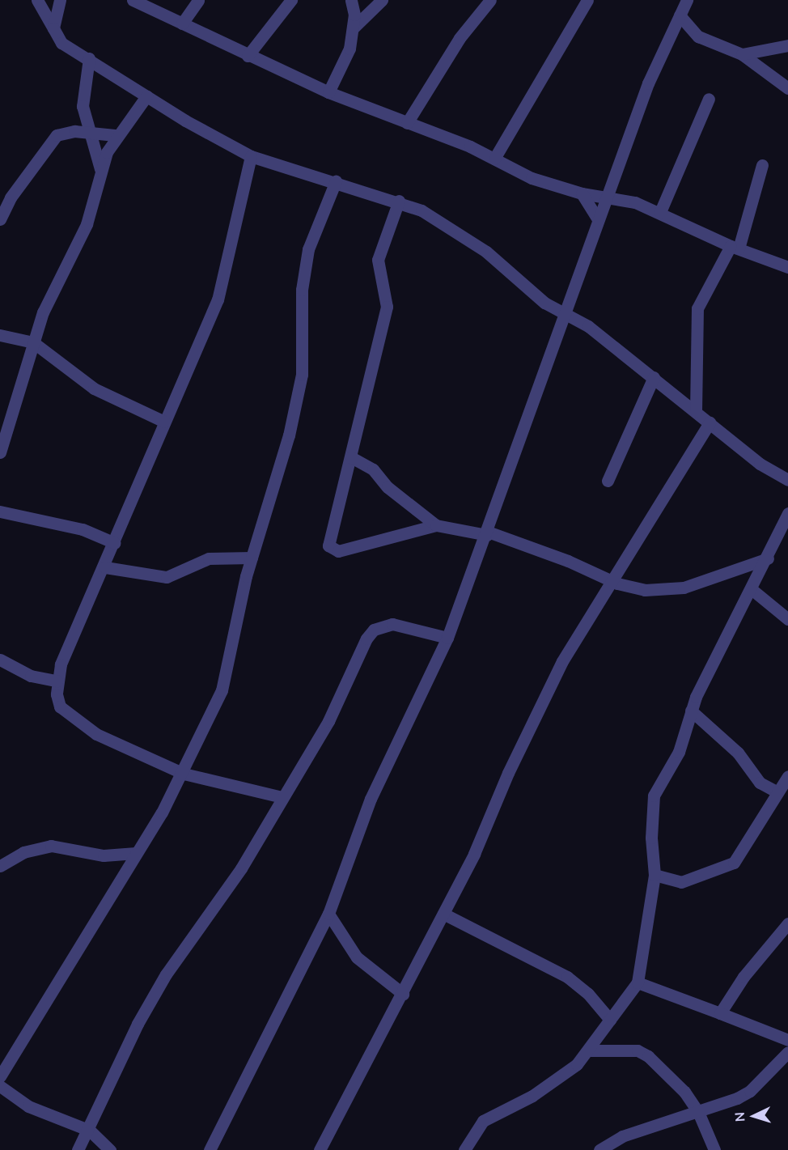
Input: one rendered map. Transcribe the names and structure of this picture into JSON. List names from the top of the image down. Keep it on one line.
{"north":"left"}
